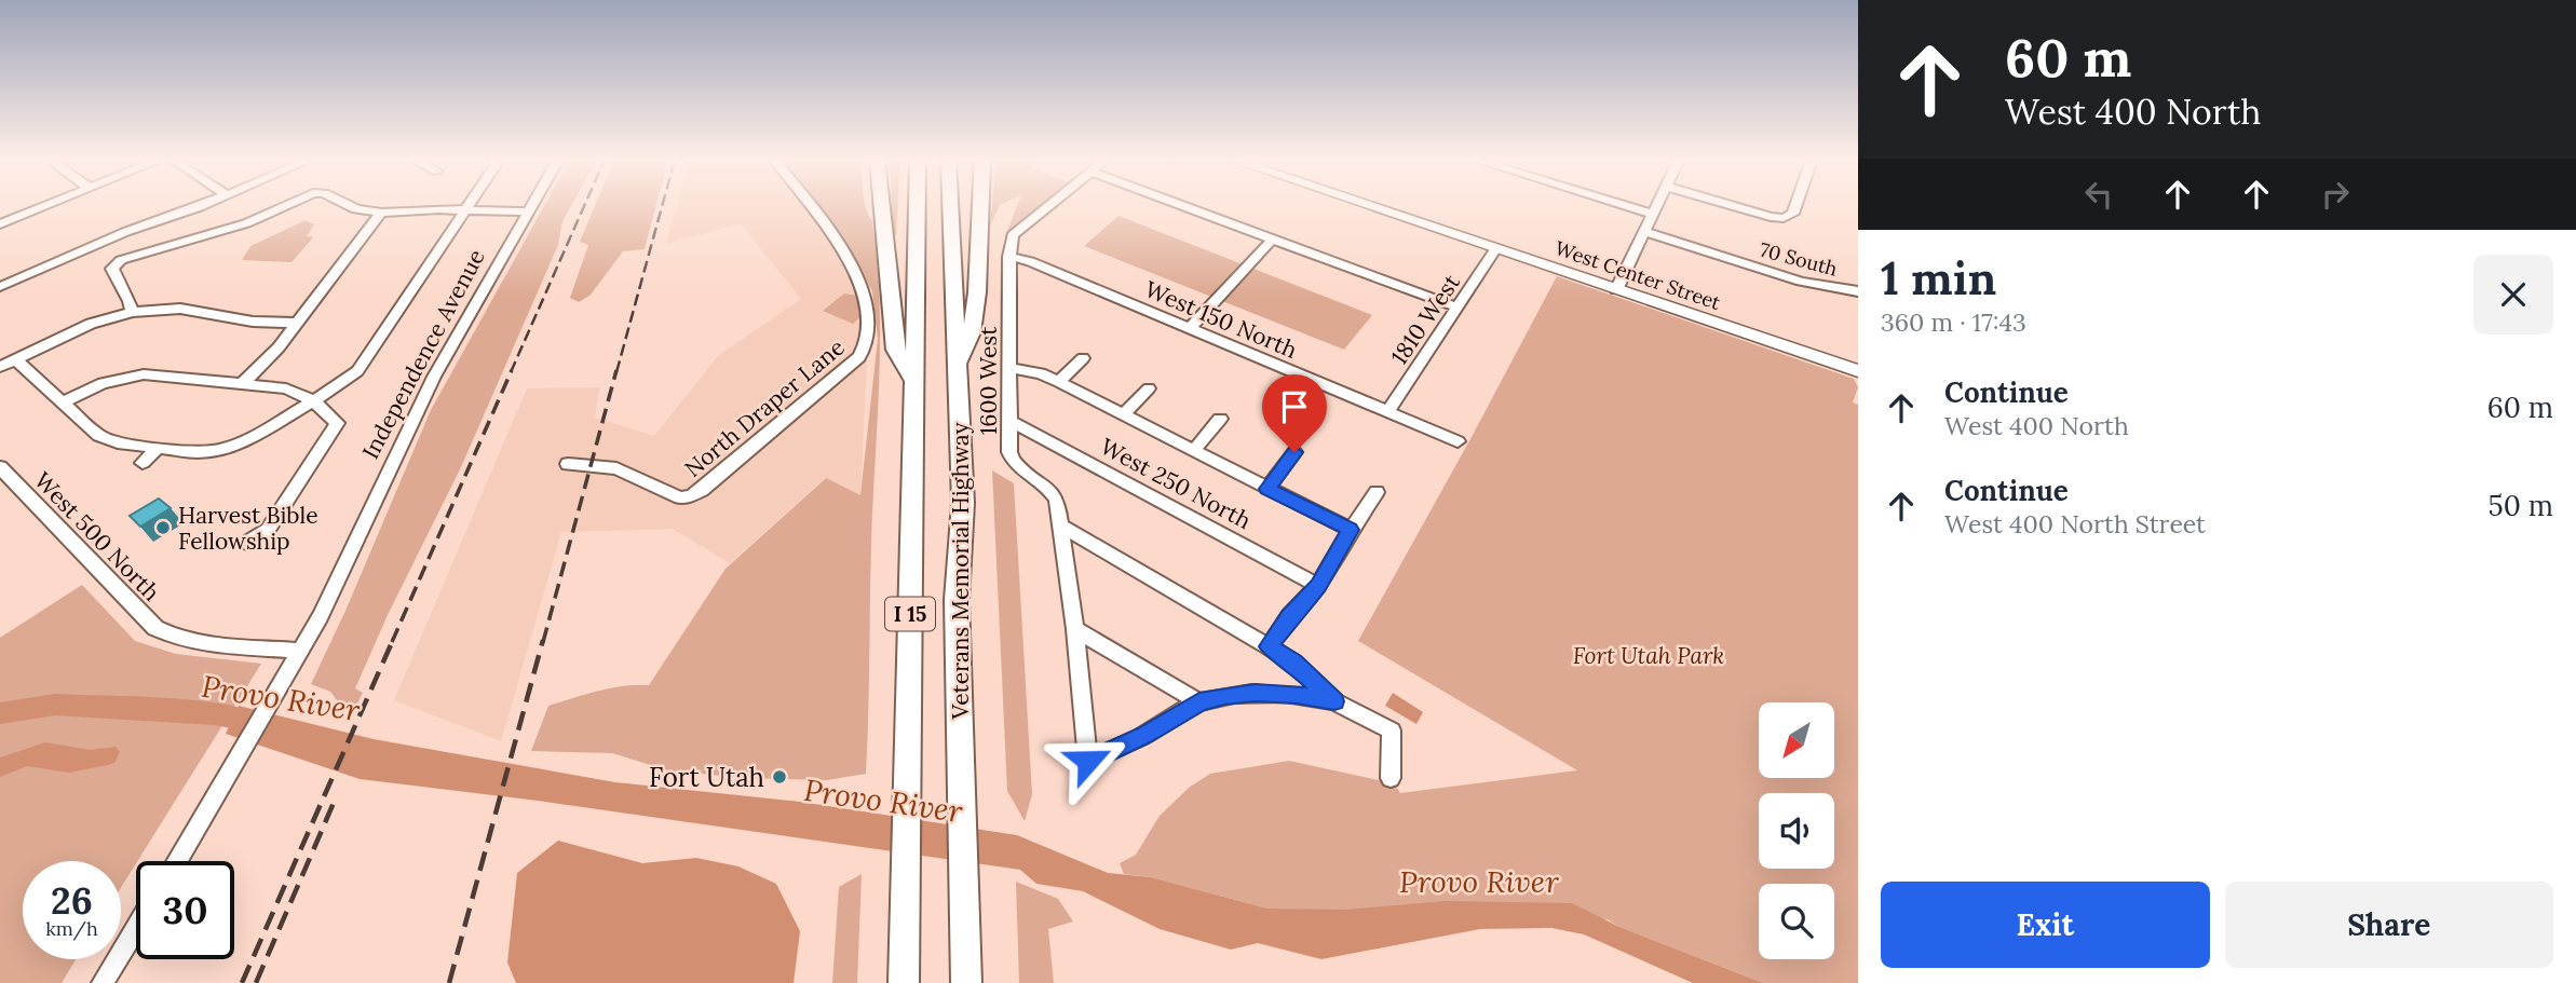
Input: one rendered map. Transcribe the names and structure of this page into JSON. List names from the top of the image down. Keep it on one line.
{"streets":{"highway":["Veterans Memorial Highway","I 15"],"main road":["West Center Street"],"street":["70 South","West 150 North","1810 West","Independence Avenue","1600 West","North Draper Lane","West 250 North","West 500 North"]},"crossings":[["West Center Street","1810 West"],["West 150 North","1810 West"],["West 150 North","1600 West"],["Independence Avenue","West 500 North"],["1600 West","West 250 North"]],"water":["Provo River"],"parks":["Fort Utah Park"],"places":["Harvest Bible Fellowship","Fort Utah"],"north":"bottom left","page":{"turn":["60 m","West 400 North"],"heading":["1 min","360 m · 17:43"],"list":[{"name":"Continue","note":"West 400 North","value":"60 m"},{"name":"Continue","note":"West 400 North Street","value":"50 m"}],"speed":"26 km/h","limit":"30","buttons":["Exit","Share"]}}
